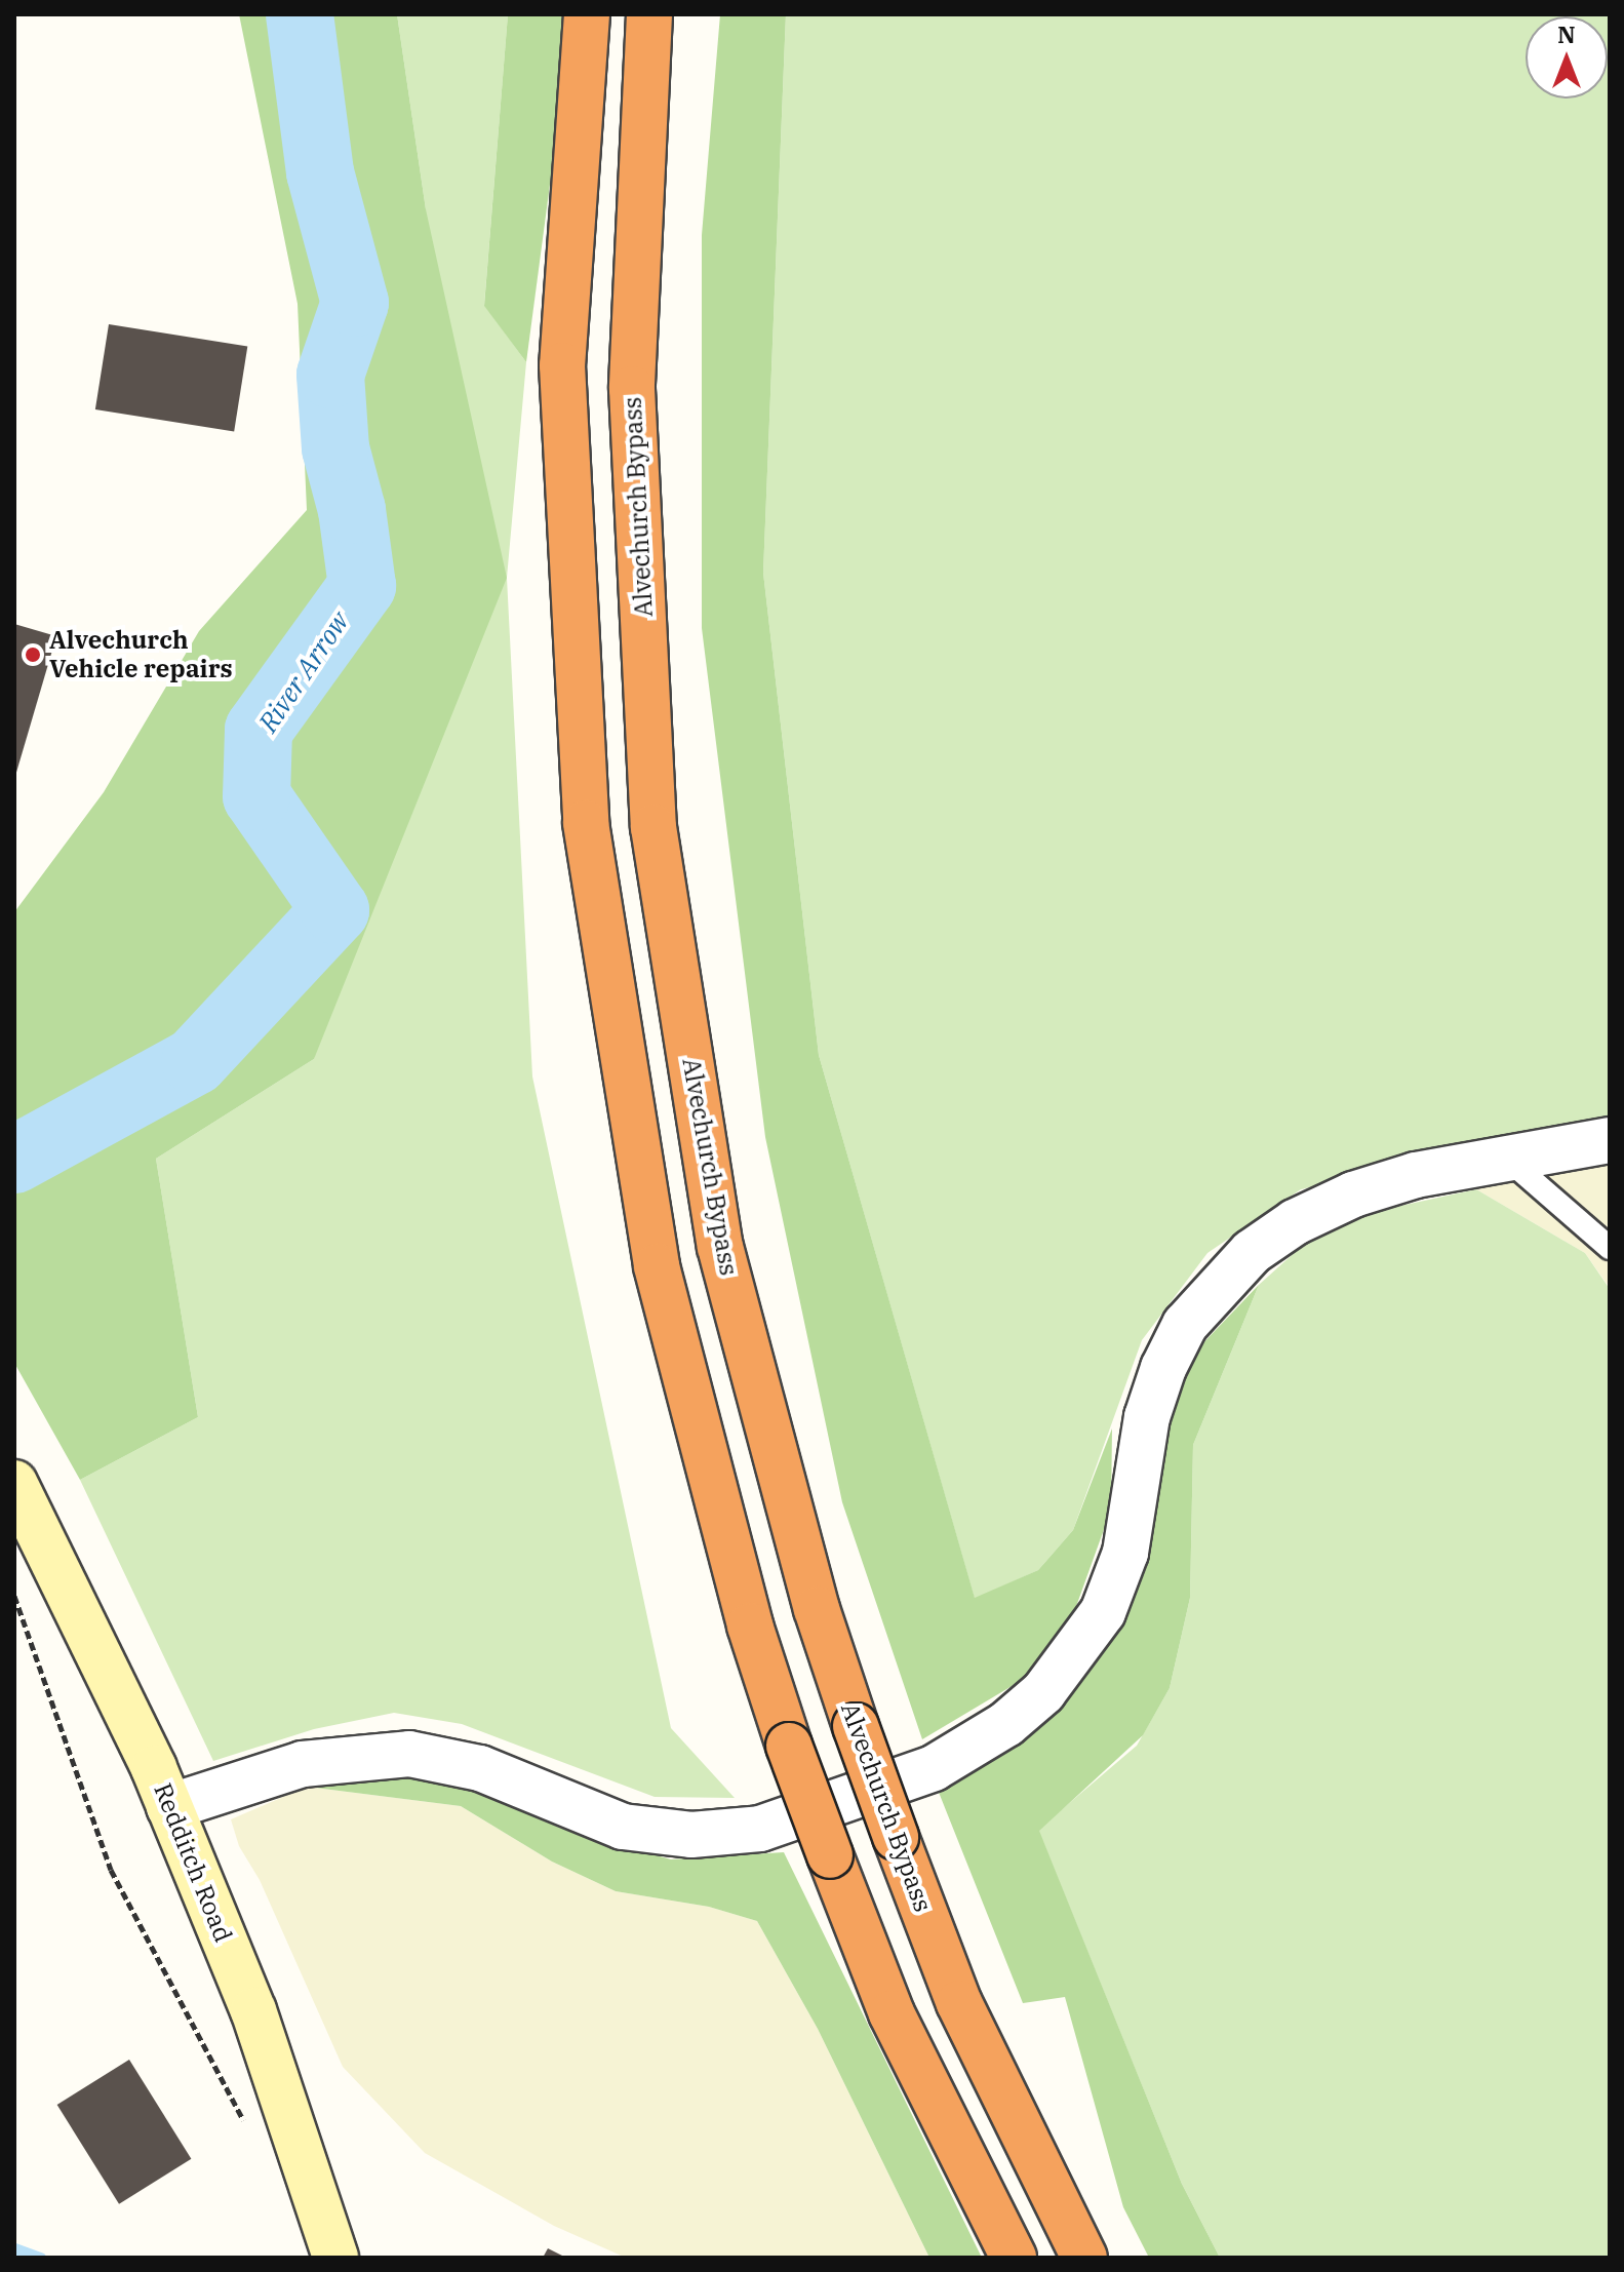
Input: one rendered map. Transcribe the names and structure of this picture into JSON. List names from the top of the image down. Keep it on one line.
{"streets":{"highway":["Alvechurch Bypass"],"main road":["Redditch Road"]},"water":["River Arrow"],"places":["Alvechurch Vehicle repairs"],"north":"top"}
